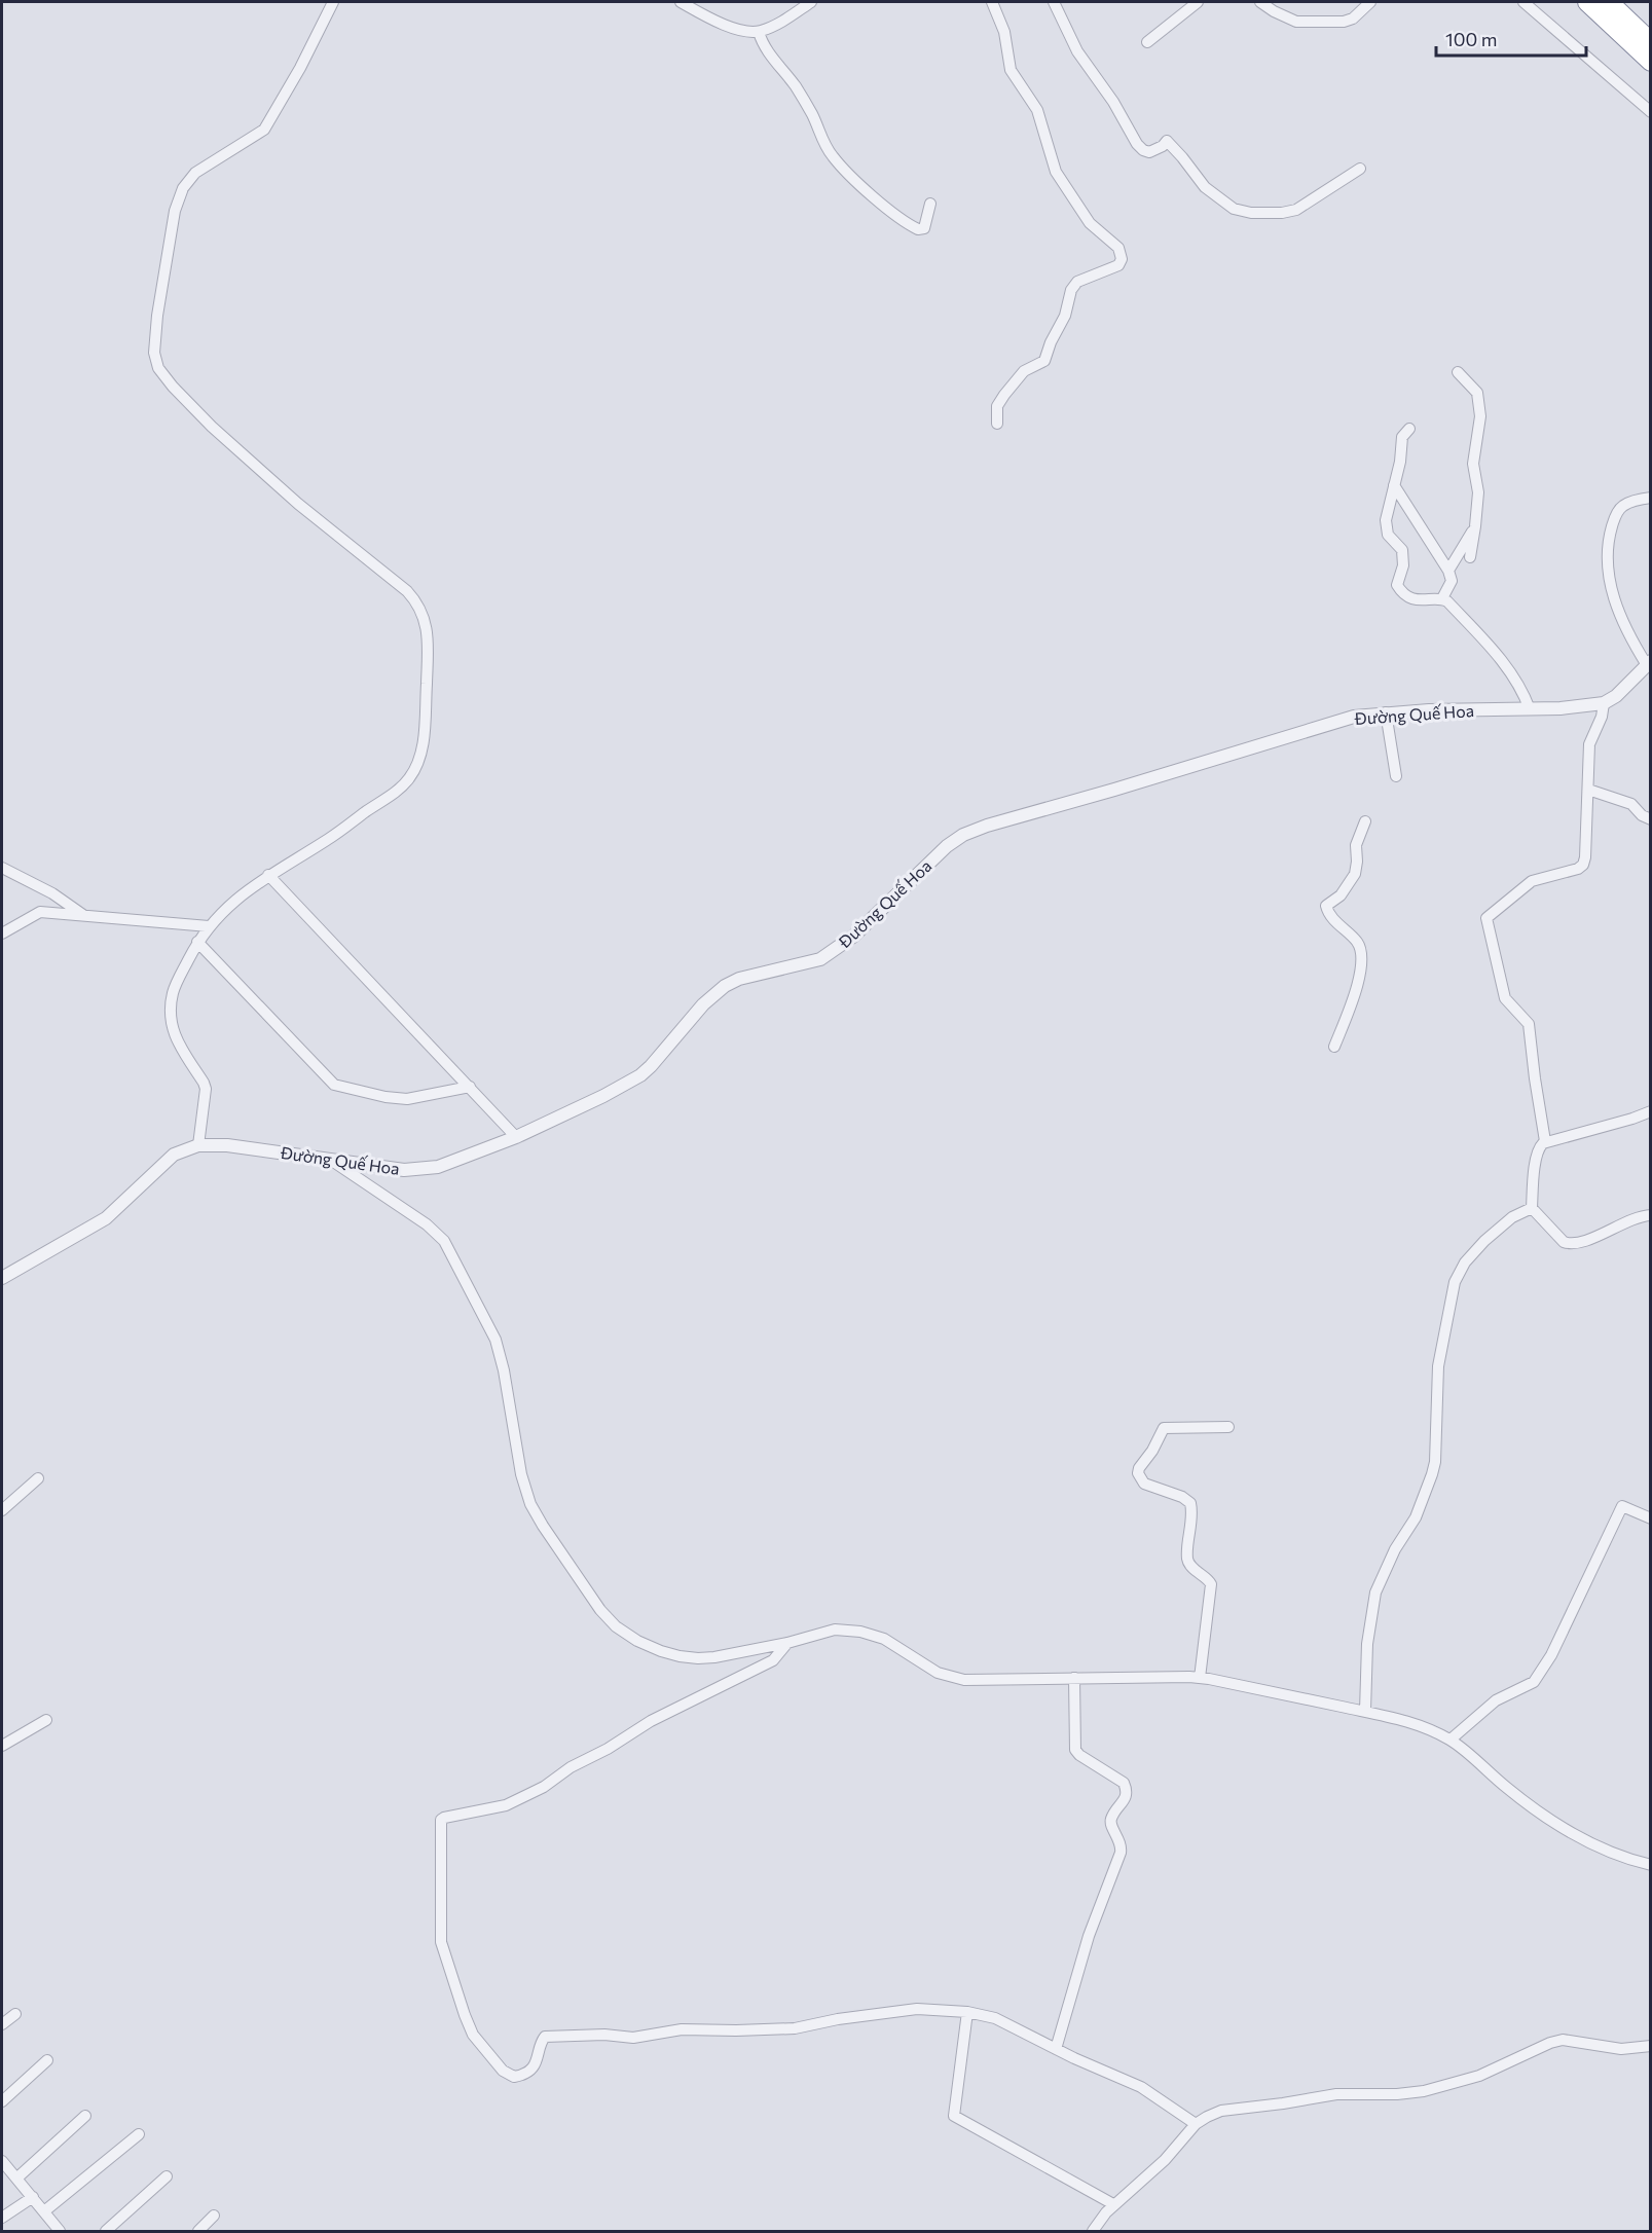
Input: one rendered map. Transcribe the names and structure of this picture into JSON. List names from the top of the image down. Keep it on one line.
{"streets":{"street":["Đường Quế Hoa"]},"scale_bar":"100 m"}
